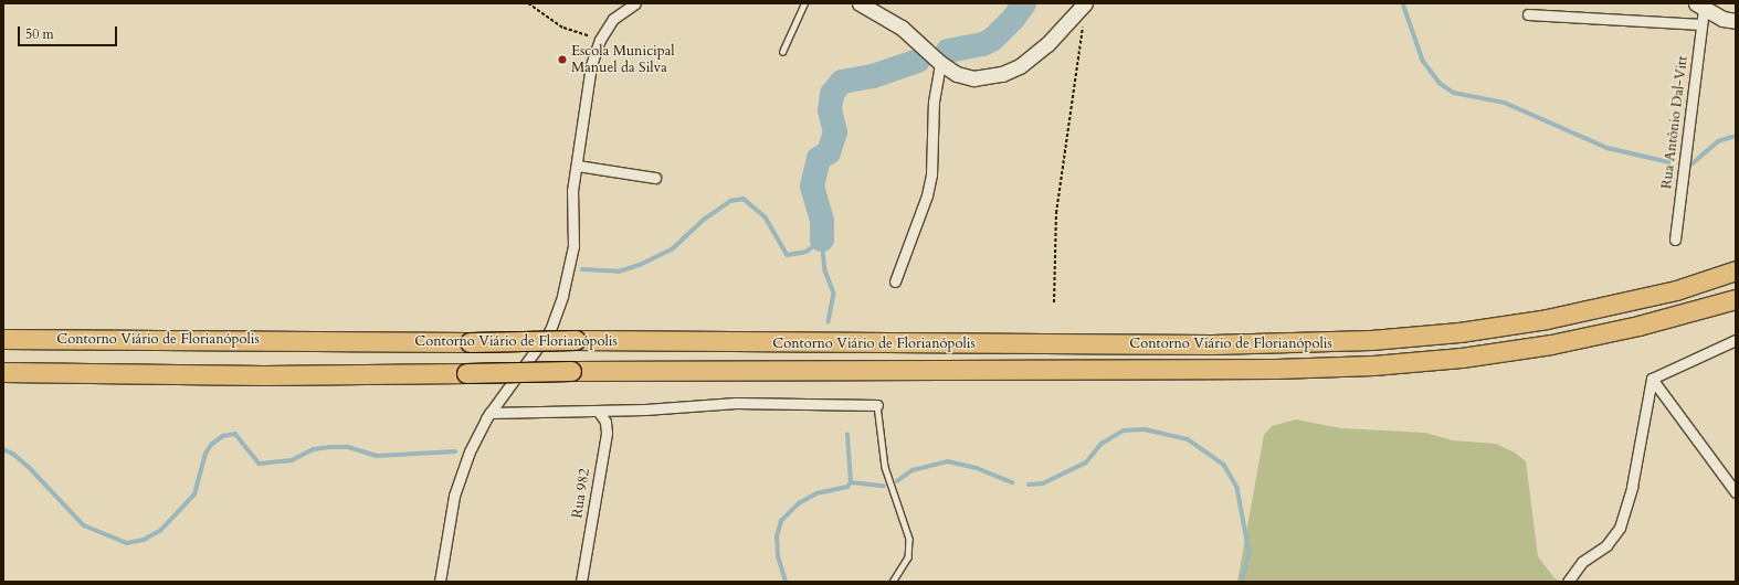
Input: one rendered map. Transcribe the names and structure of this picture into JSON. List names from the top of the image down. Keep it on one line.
{"streets":{"highway":["Contorno Viário de Florianópolis"],"street":["Rua Antônio Dal-Vitt","Rua 982"]},"places":["Escola Municipal Manuel da Silva"],"scale_bar":"50 m"}
